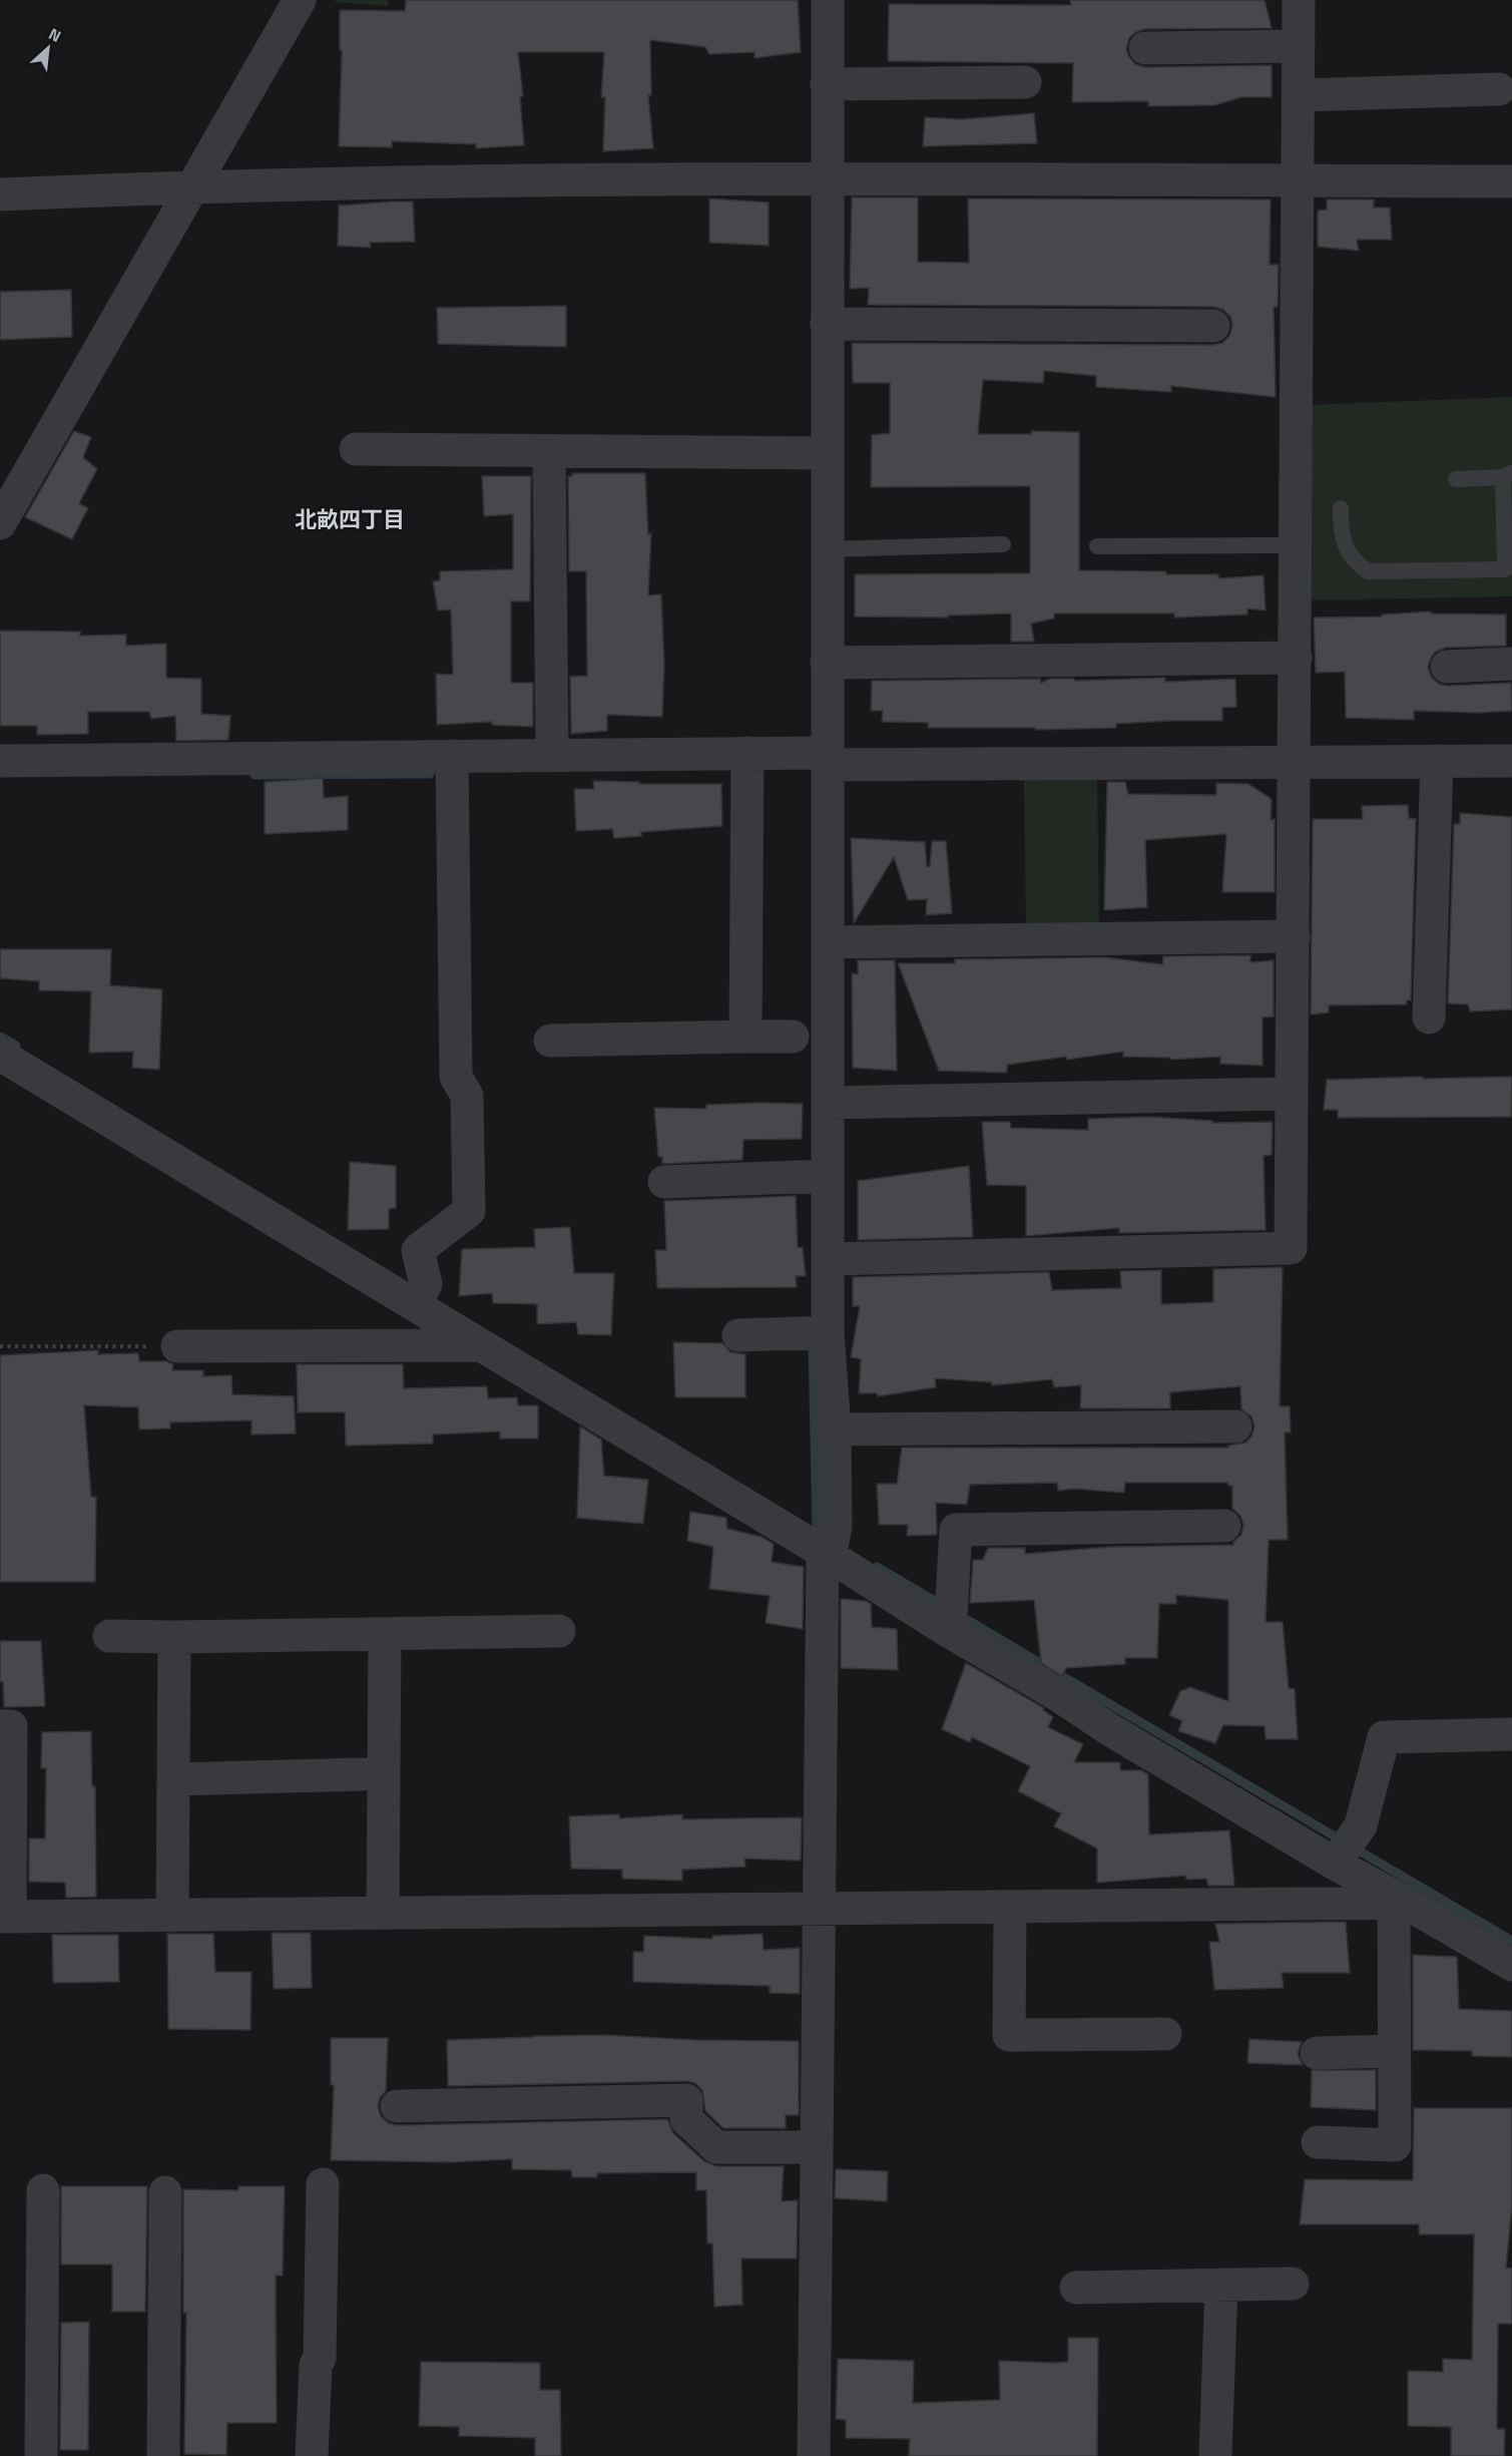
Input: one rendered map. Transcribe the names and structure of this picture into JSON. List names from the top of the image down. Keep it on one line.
{"districts":["北畝四丁目"],"north":"top right"}
